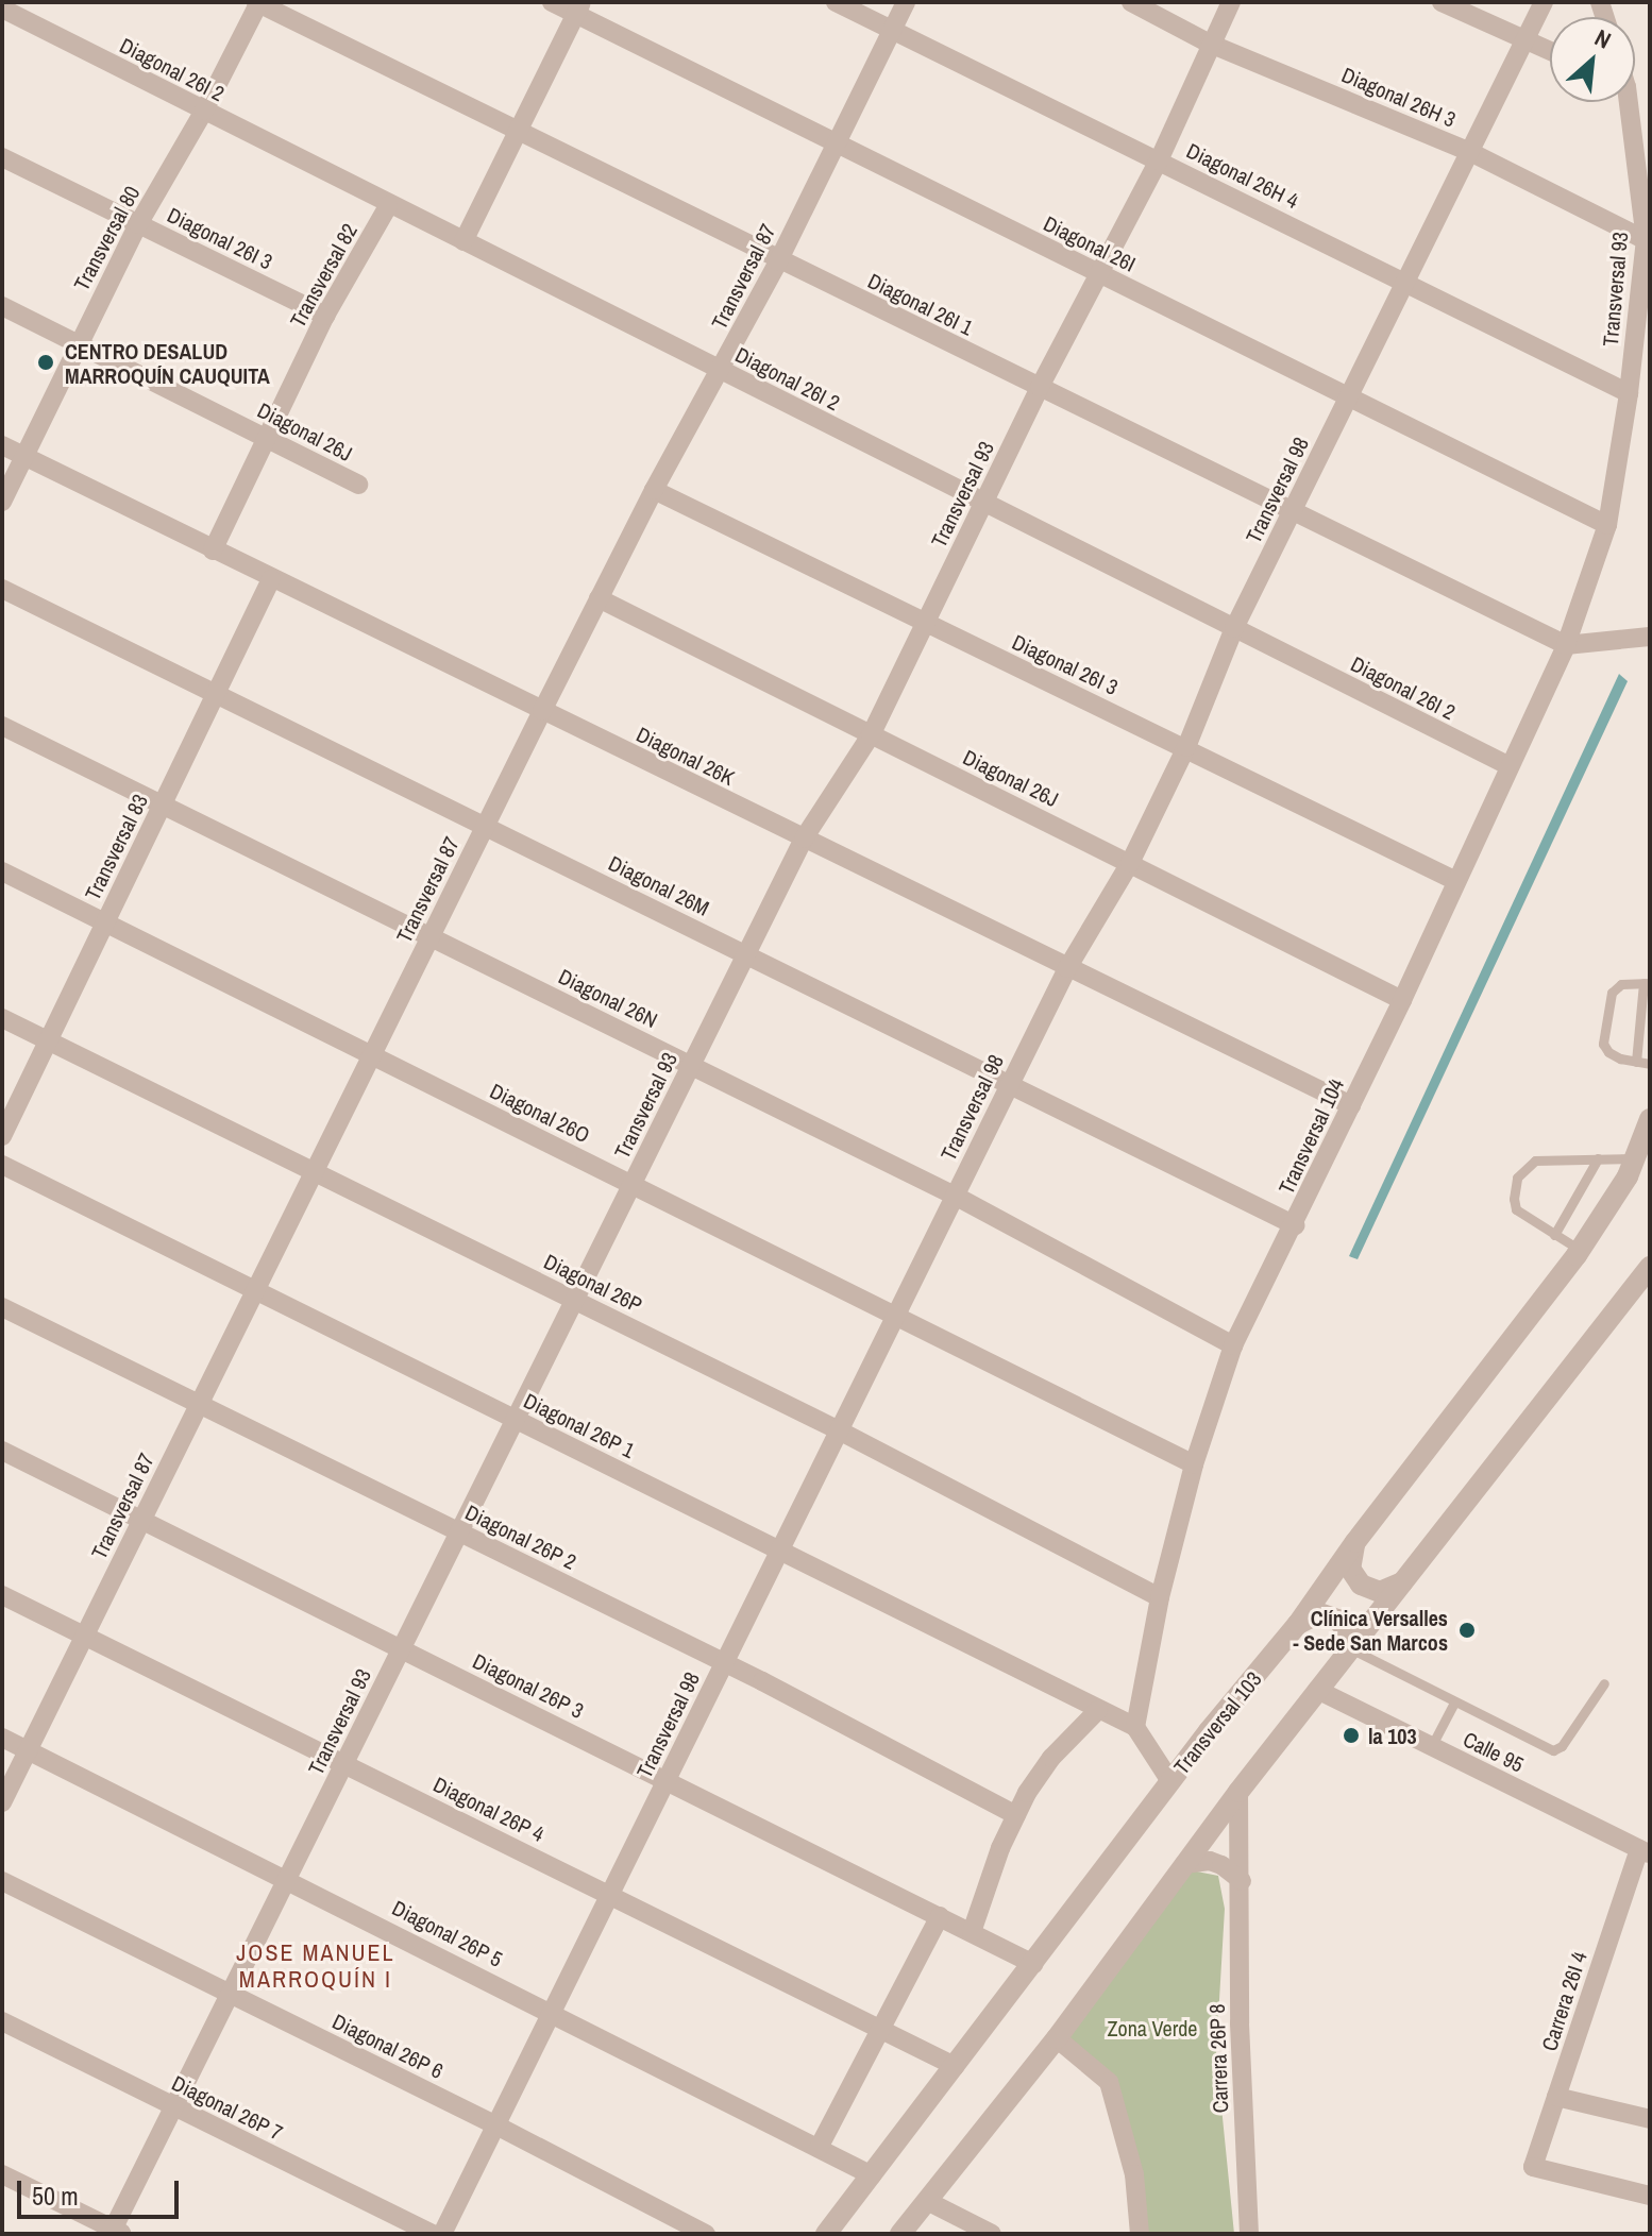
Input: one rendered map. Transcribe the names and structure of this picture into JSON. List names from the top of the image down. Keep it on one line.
{"streets":{"street":["Diagonal 26I 2","Diagonal 26H 3","Diagonal 26H 4","Transversal 80","Diagonal 26I 3","Diagonal 26I","Transversal 82","Transversal 87","Transversal 93","Diagonal 26I 1","Diagonal 26J","Transversal 98","Diagonal 26K","Transversal 83","Diagonal 26M","Diagonal 26N","Diagonal 26O","Transversal 104","Diagonal 26P","Diagonal 26P 1","Diagonal 26P 2","Diagonal 26P 3","Transversal 103","Calle 95","Diagonal 26P 4","Diagonal 26P 5","Carrera 26I 4","Diagonal 26P 6","Carrera 26P 8","Diagonal 26P 7"]},"crossings":[["Diagonal 26I 2","Transversal 80"],["Diagonal 26I 2","Transversal 82"],["Diagonal 26I 2","Transversal 87"],["Diagonal 26I 2","Transversal 93"],["Diagonal 26I 2","Transversal 98"],["Diagonal 26I 2","Transversal 104"],["Diagonal 26H 3","Transversal 93"],["Diagonal 26H 3","Transversal 98"],["Diagonal 26H 4","Transversal 87"],["Diagonal 26H 4","Transversal 93"],["Diagonal 26H 4","Transversal 98"],["Transversal 80","Diagonal 26I 3"],["Transversal 80","Diagonal 26I 1"],["Transversal 80","Diagonal 26J"],["Transversal 80","Diagonal 26K"],["Diagonal 26I 3","Transversal 82"],["Diagonal 26I 3","Transversal 87"],["Diagonal 26I 3","Transversal 93"],["Diagonal 26I 3","Transversal 98"],["Diagonal 26I 3","Transversal 104"],["Diagonal 26I","Transversal 87"],["Diagonal 26I","Transversal 93"],["Diagonal 26I","Transversal 98"],["Diagonal 26I","Transversal 104"],["Transversal 82","Diagonal 26J"],["Transversal 82","Diagonal 26K"],["Transversal 87","Diagonal 26I 1"],["Transversal 87","Diagonal 26J"],["Transversal 87","Diagonal 26K"],["Transversal 87","Diagonal 26M"],["Transversal 87","Diagonal 26N"],["Transversal 87","Diagonal 26O"],["Transversal 87","Diagonal 26P"],["Transversal 87","Diagonal 26P 1"],["Transversal 87","Diagonal 26P 2"],["Transversal 87","Diagonal 26P 3"],["Transversal 87","Diagonal 26P 4"],["Transversal 87","Diagonal 26P 5"],["Transversal 93","Diagonal 26I 1"],["Transversal 93","Diagonal 26J"],["Transversal 93","Diagonal 26K"],["Transversal 93","Diagonal 26M"],["Transversal 93","Diagonal 26N"],["Transversal 93","Diagonal 26O"],["Transversal 93","Transversal 104"],["Transversal 93","Diagonal 26P"],["Transversal 93","Diagonal 26P 1"],["Transversal 93","Diagonal 26P 2"],["Transversal 93","Diagonal 26P 3"],["Transversal 93","Diagonal 26P 4"],["Transversal 93","Diagonal 26P 5"],["Transversal 93","Diagonal 26P 6"],["Transversal 93","Diagonal 26P 7"],["Diagonal 26I 1","Transversal 98"],["Diagonal 26I 1","Transversal 104"],["Diagonal 26J","Transversal 98"],["Diagonal 26J","Transversal 104"],["Transversal 98","Diagonal 26K"],["Transversal 98","Diagonal 26M"],["Transversal 98","Diagonal 26N"],["Transversal 98","Diagonal 26O"],["Transversal 98","Diagonal 26P"],["Transversal 98","Diagonal 26P 1"],["Transversal 98","Diagonal 26P 2"],["Transversal 98","Diagonal 26P 3"],["Transversal 98","Diagonal 26P 4"],["Transversal 98","Diagonal 26P 5"],["Transversal 98","Diagonal 26P 6"],["Diagonal 26K","Transversal 83"],["Diagonal 26K","Transversal 104"],["Transversal 83","Diagonal 26M"],["Transversal 83","Diagonal 26N"],["Transversal 83","Diagonal 26O"],["Transversal 83","Diagonal 26P"],["Diagonal 26M","Transversal 104"],["Diagonal 26N","Transversal 104"],["Diagonal 26O","Transversal 104"],["Transversal 104","Diagonal 26P"],["Transversal 104","Diagonal 26P 1"],["Diagonal 26P 3","Transversal 103"],["Transversal 103","Diagonal 26P 4"],["Transversal 103","Diagonal 26P 5"],["Calle 95","Carrera 26I 4"]],"districts":["JOSE MANUEL MARROQUÍN I"],"parks":["Zona Verde"],"places":["CENTRO DESALUD MARROQUÍN CAUQUITA","Clínica Versalles - Sede San Marcos","la 103"],"scale_bar":"50 m","north":"top right"}
